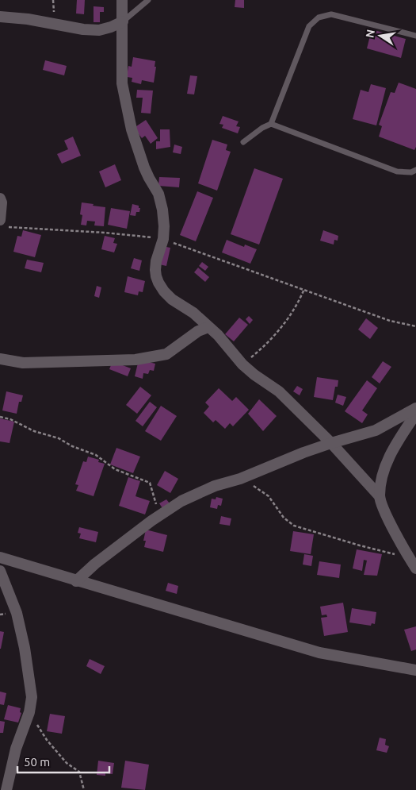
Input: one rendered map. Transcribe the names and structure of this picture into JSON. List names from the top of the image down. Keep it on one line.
{"scale_bar":"50 m","north":"left"}
